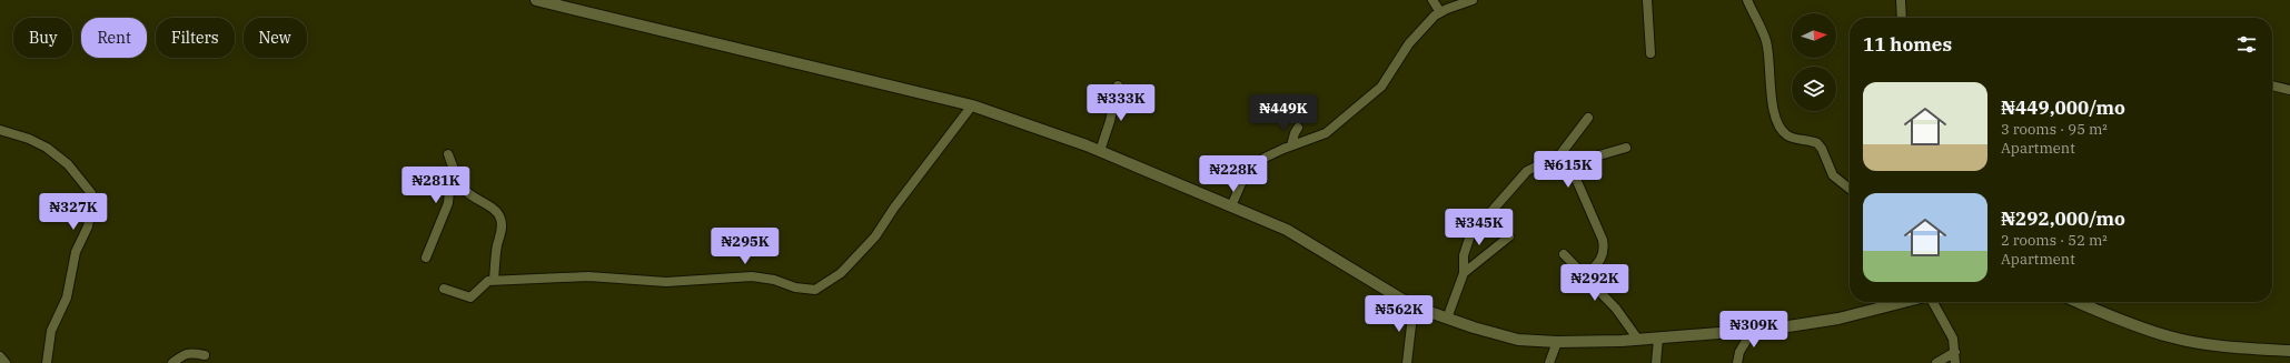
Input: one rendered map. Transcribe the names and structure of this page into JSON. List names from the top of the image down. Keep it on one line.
{"north":"right","page":{"chip":["Buy","Rent","Filters","New"],"heading":"11 homes","list":[{"name":"₦449,000/mo","note":"3 rooms · 95 m² · Apartment"},{"name":"₦292,000/mo","note":"2 rooms · 52 m² · Apartment"}],"price":["₦333K","₦449K","₦615K","₦228K","₦281K","₦327K","₦345K","₦295K","₦292K","₦562K","₦309K"]}}
